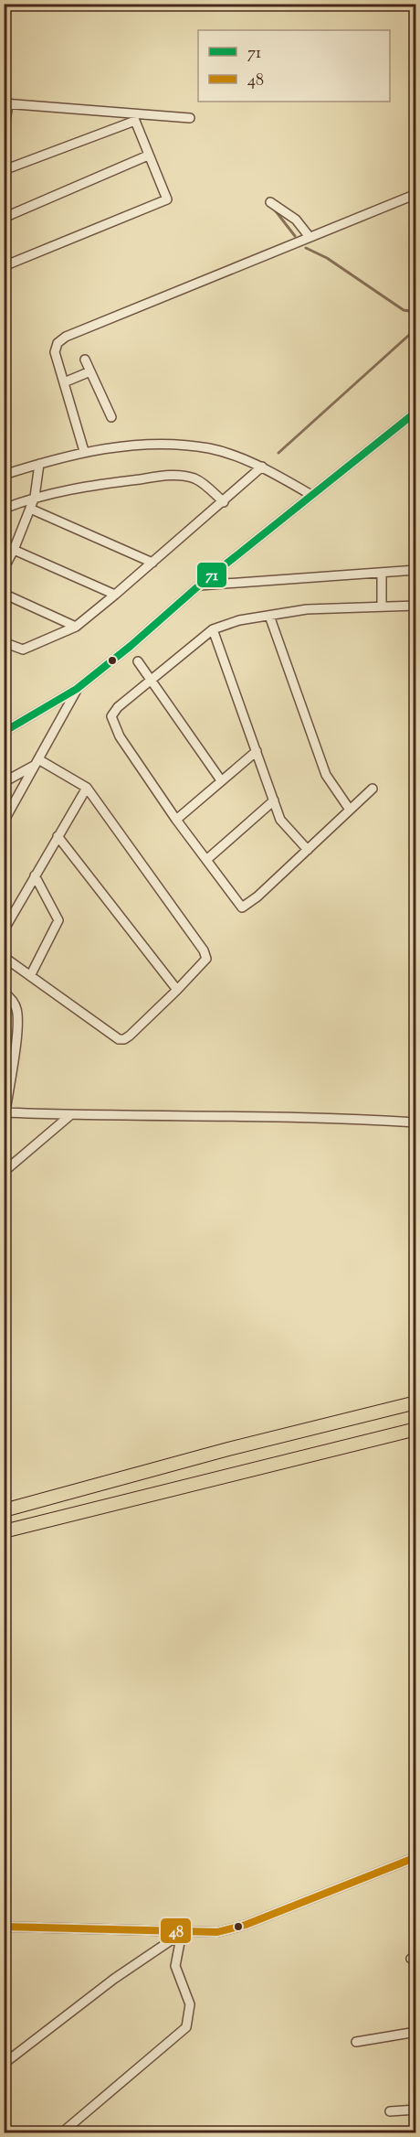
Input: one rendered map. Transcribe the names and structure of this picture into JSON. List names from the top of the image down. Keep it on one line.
{"lines":["transit line 71","transit line 48"],"legend":["71","48"]}
